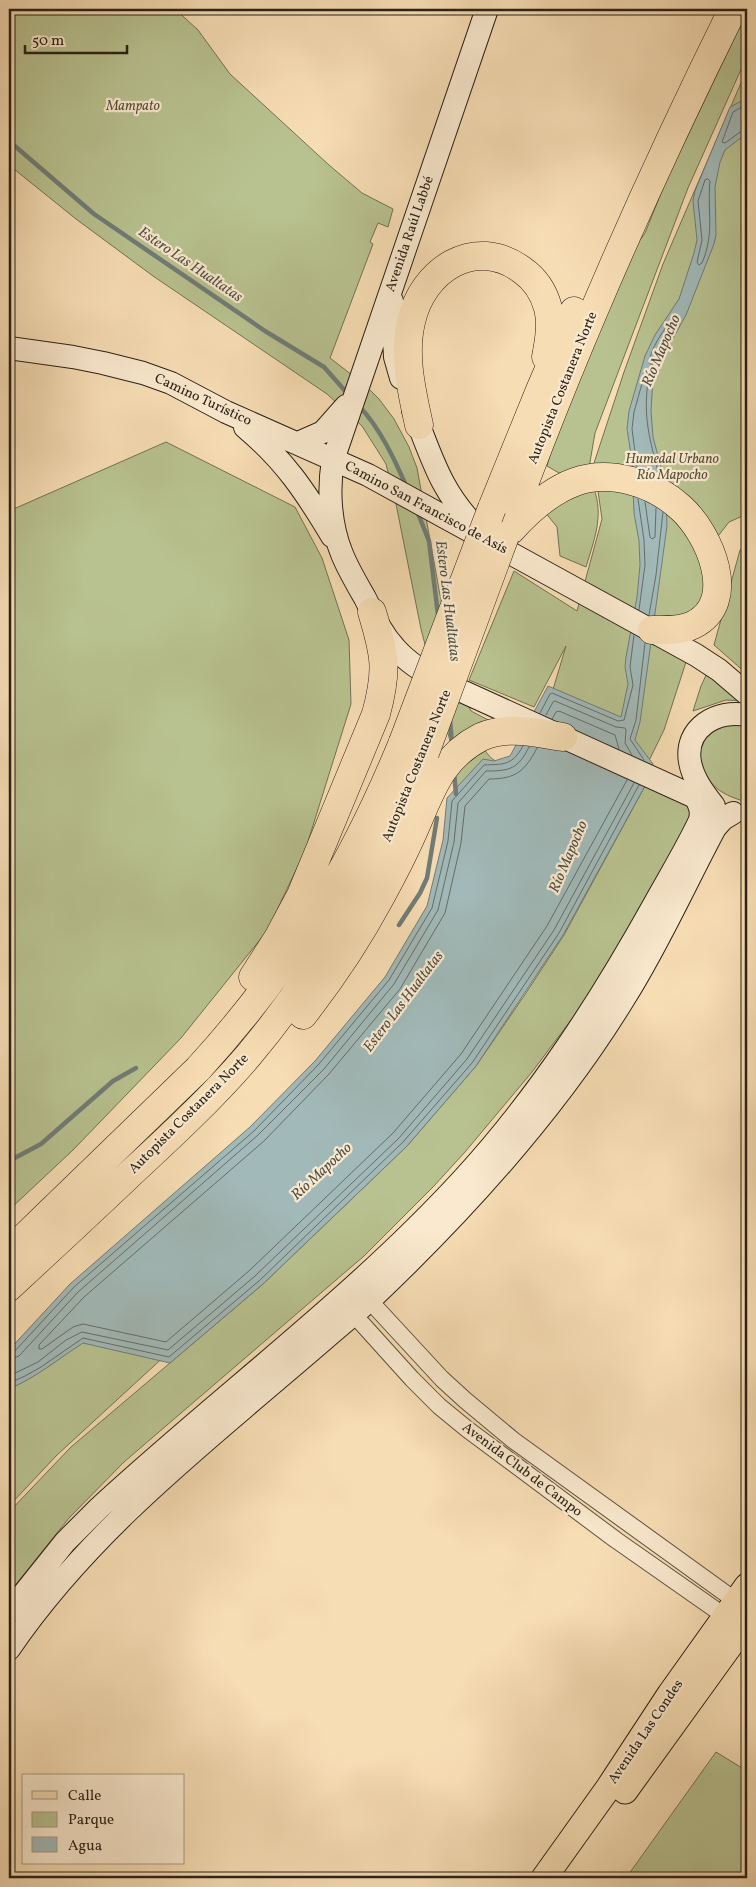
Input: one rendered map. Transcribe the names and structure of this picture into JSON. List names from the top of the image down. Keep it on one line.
{"streets":{"highway":["Autopista Costanera Norte"],"main road":["Avenida Raúl Labbé","Camino Turístico","Camino San Francisco de Asís","Avenida Las Condes"],"street":["Avenida Club de Campo"]},"crossings":[["Avenida Raúl Labbé","Camino Turístico"],["Avenida Raúl Labbé","Camino San Francisco de Asís"],["Autopista Costanera Norte","Camino San Francisco de Asís"],["Camino Turístico","Camino San Francisco de Asís"],["Avenida Club de Campo","Avenida Las Condes"]],"water":["Estero Las Hualtatas","Río Mapocho"],"parks":["Mampato","Humedal Urbano Río Mapocho"],"legend":["Calle","Parque","Agua"],"scale_bar":"50 m"}
